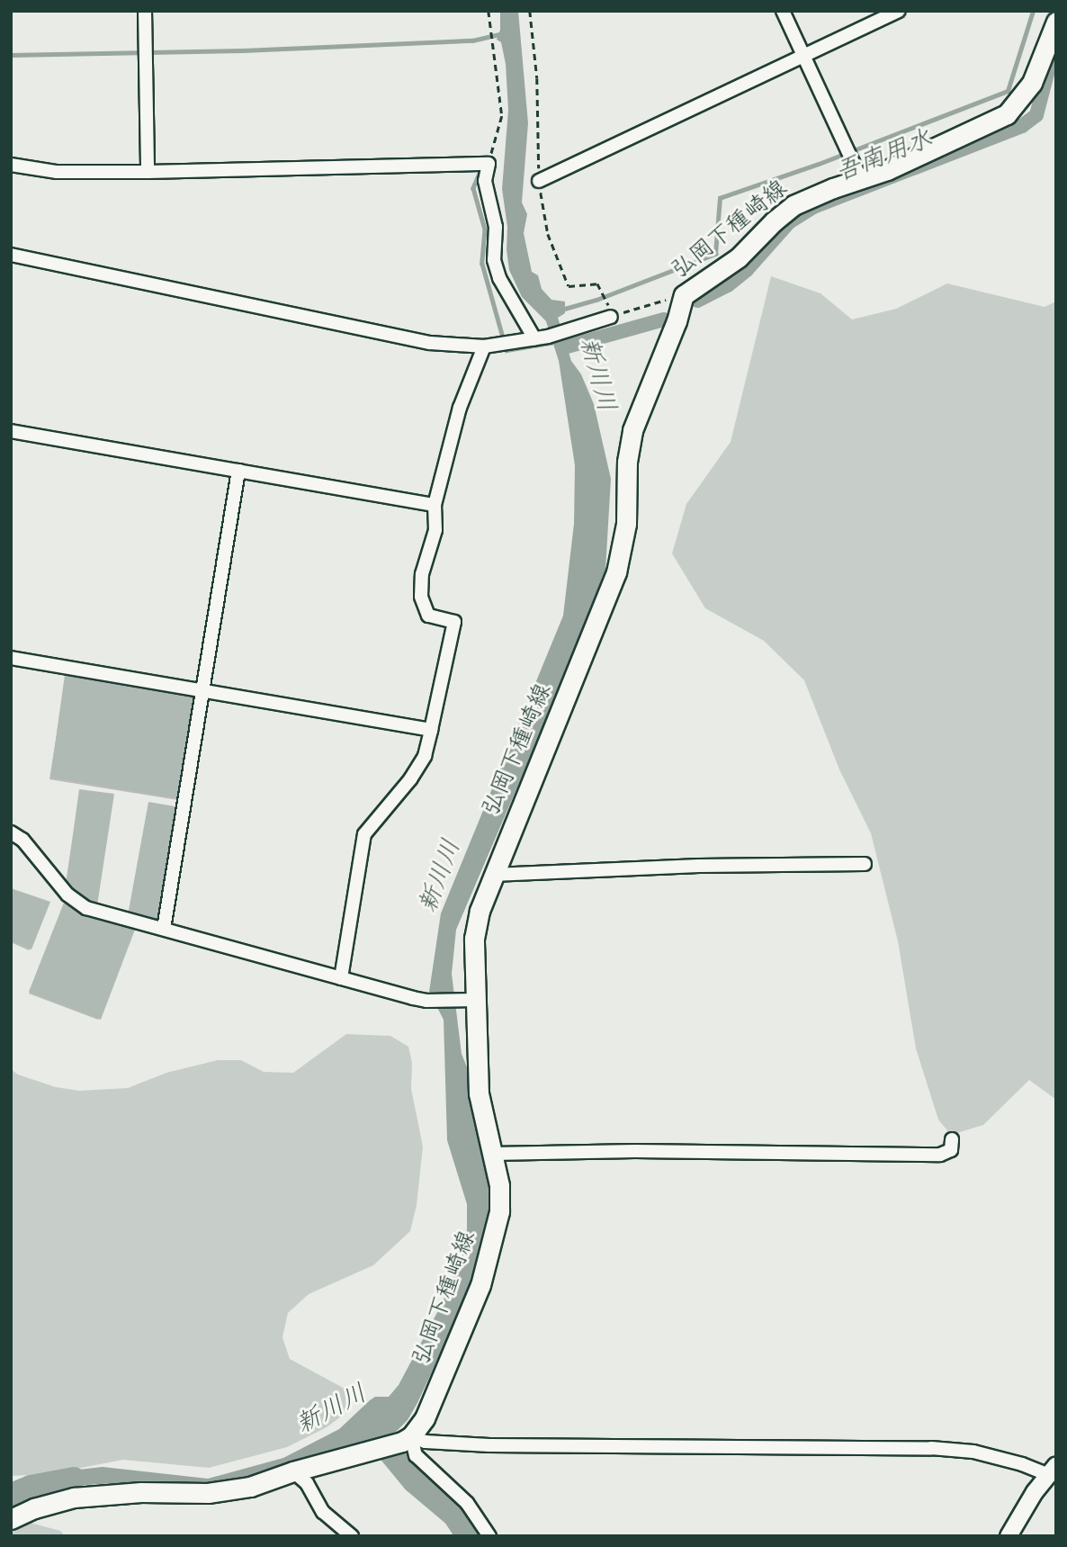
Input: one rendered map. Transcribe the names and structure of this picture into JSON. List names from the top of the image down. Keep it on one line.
{"streets":{"main road":["弘岡下種崎線"]},"water":["吾南用水","新川川"]}
